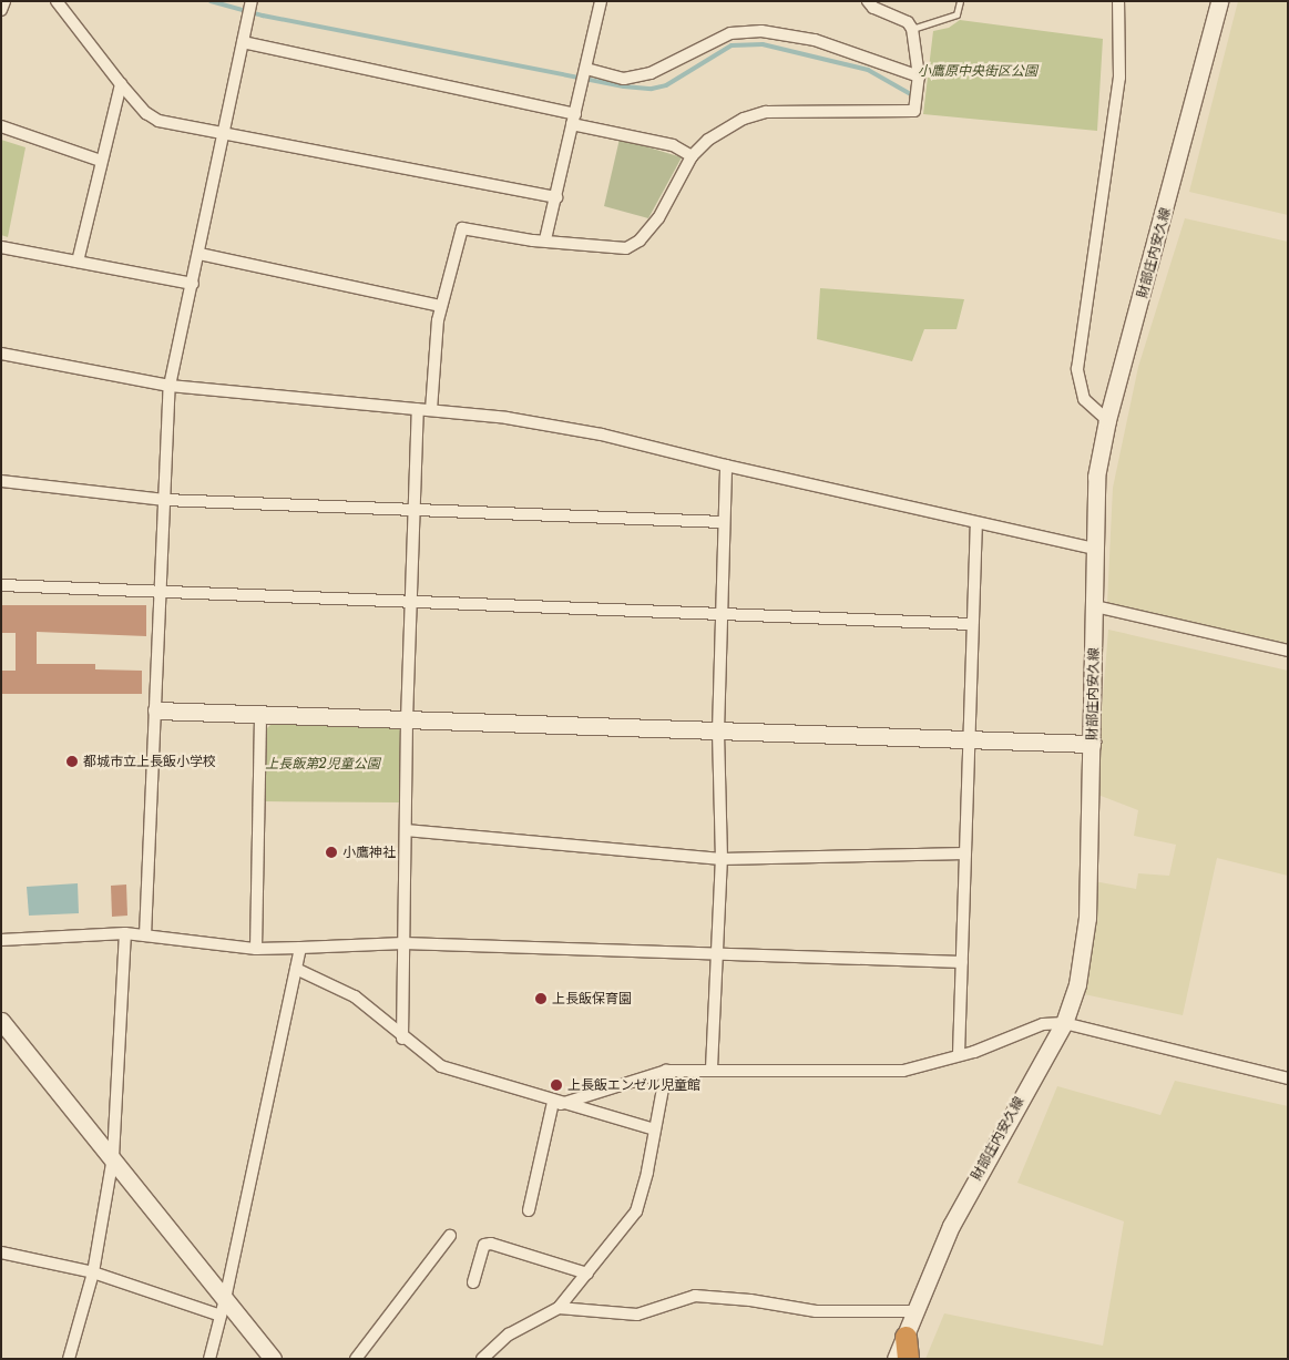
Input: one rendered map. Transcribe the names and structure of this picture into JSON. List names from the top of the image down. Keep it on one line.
{"streets":{"main road":["財部庄内安久線"]},"parks":["小鷹原中央街区公園","上長飯第2児童公園"],"places":["都城市立上長飯小学校","小鷹神社","上長飯保育園","上長飯エンゼル児童館"]}
